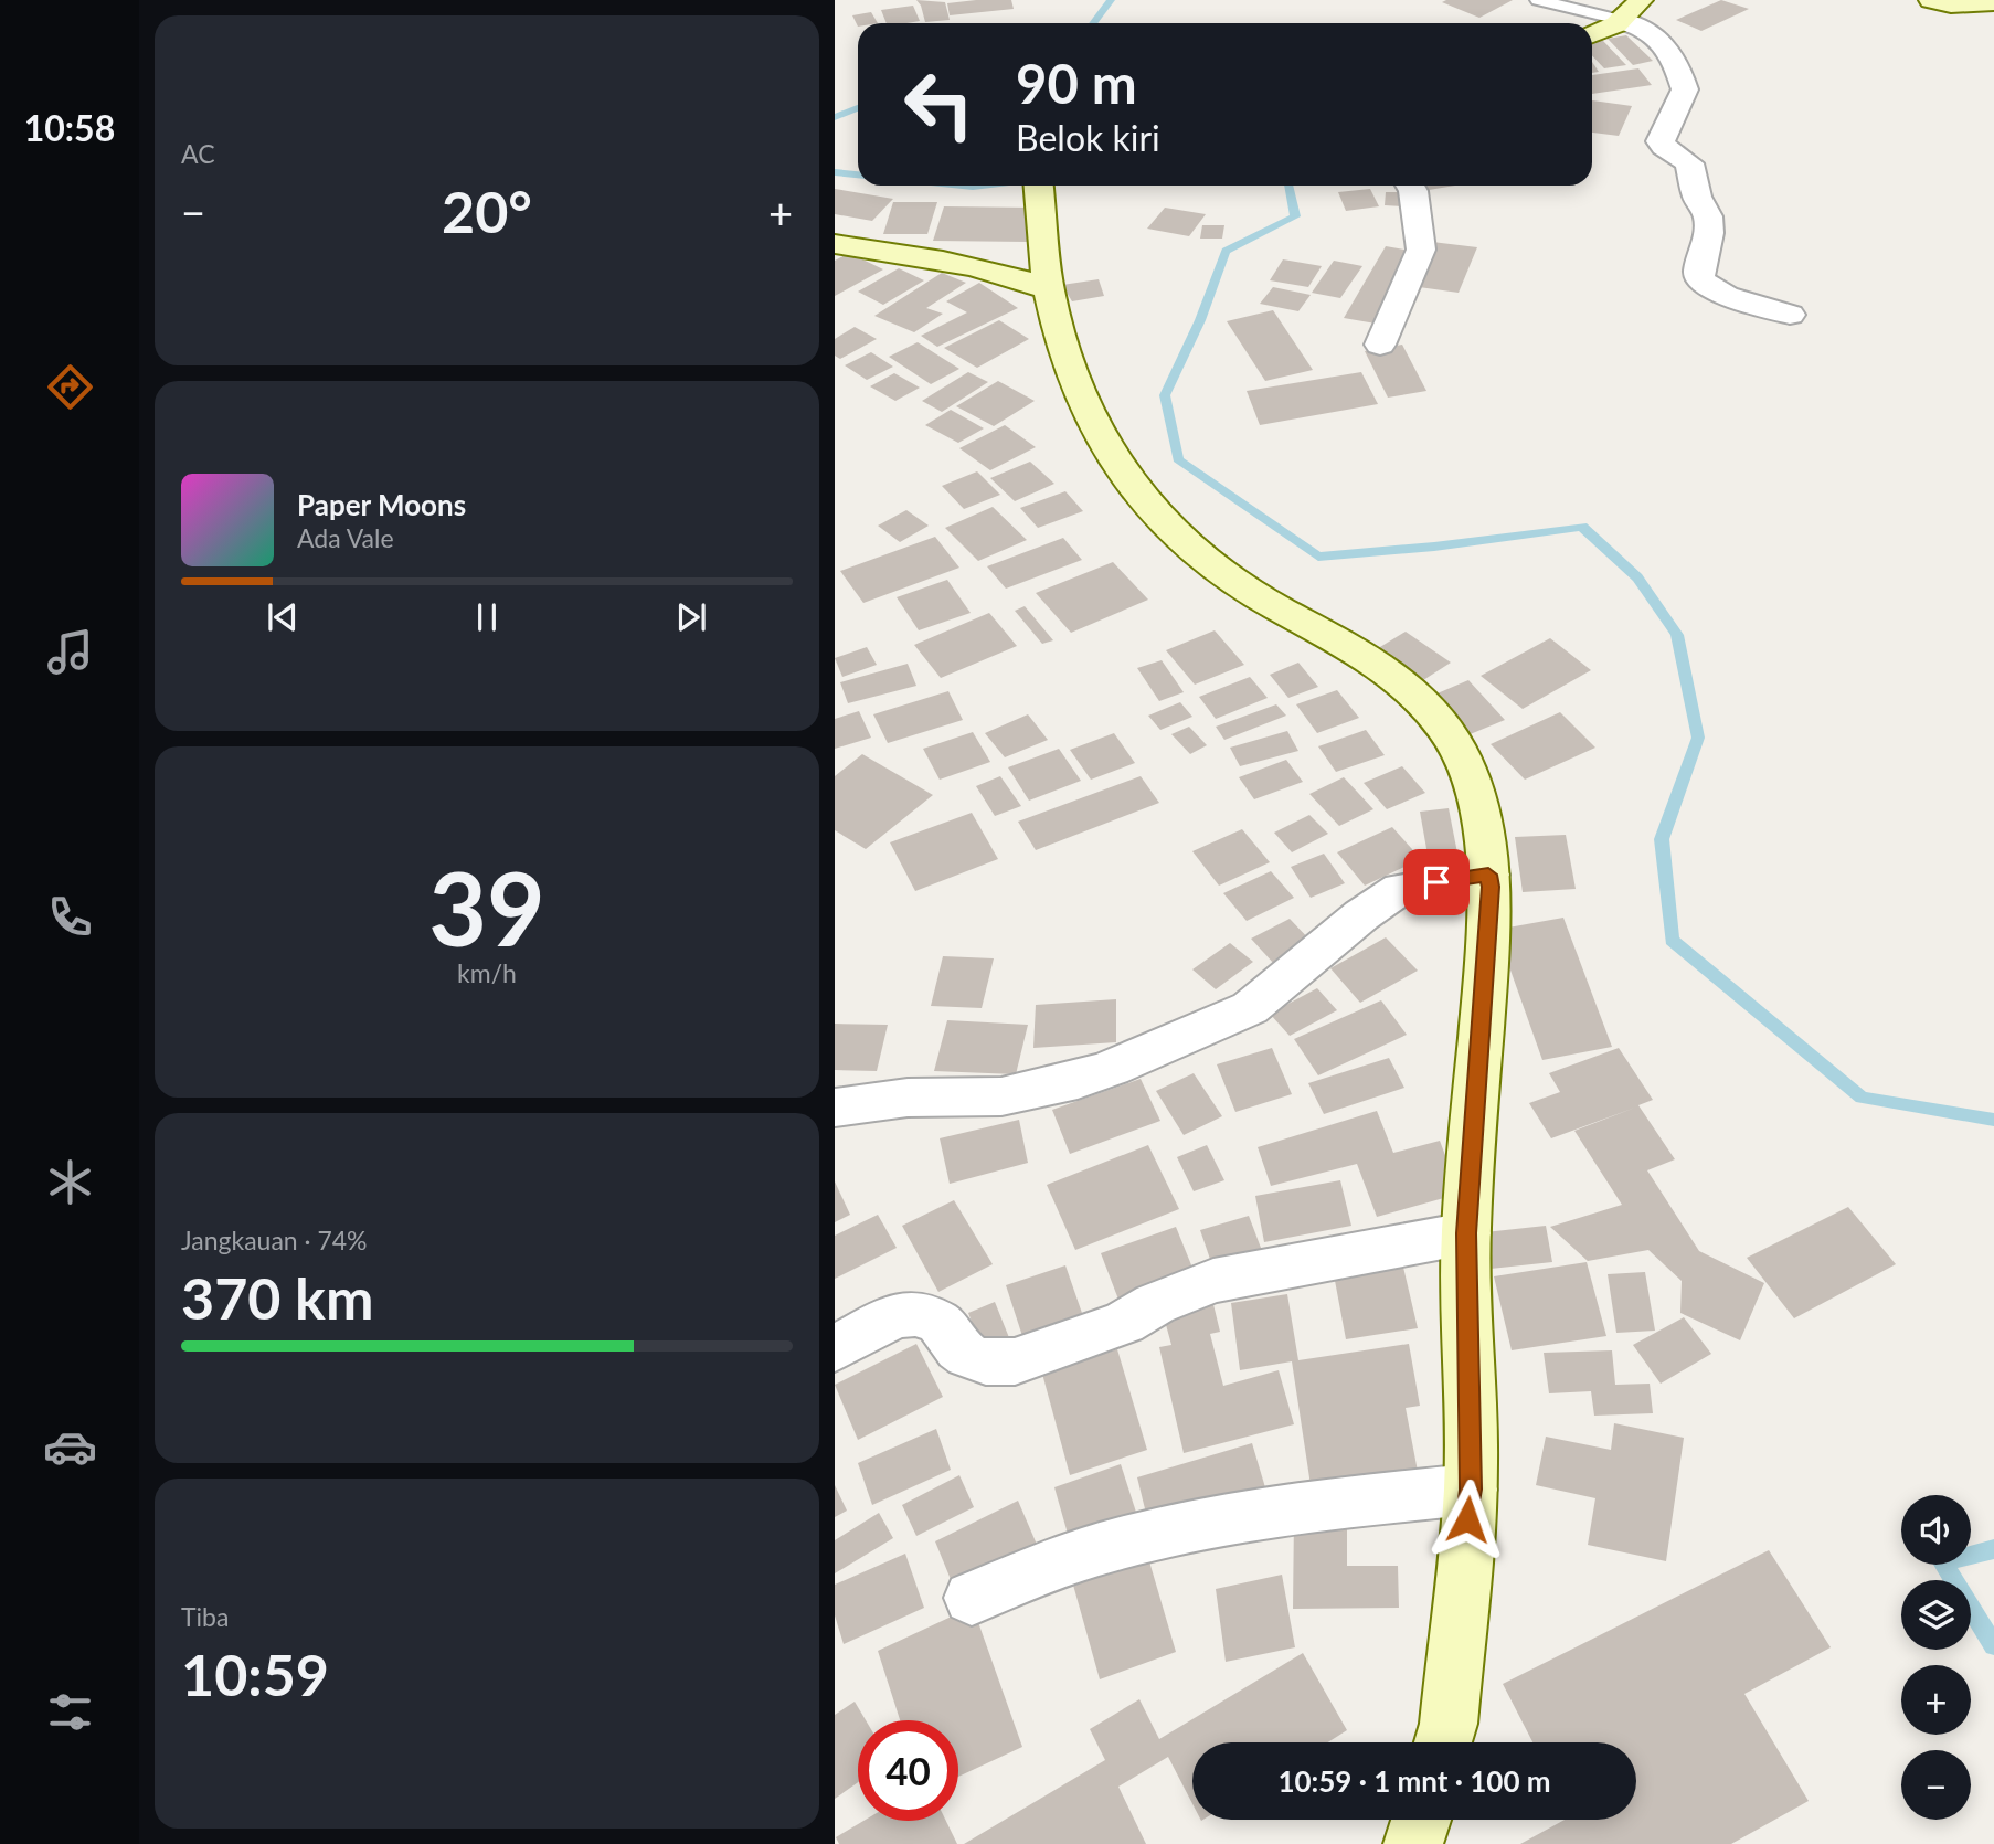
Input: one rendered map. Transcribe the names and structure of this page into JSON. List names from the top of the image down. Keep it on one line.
{"page":{"tabs":"10:58","tile":["AC",["39","km/h"],["Jangkauan · 74%","370 km"],["Tiba","10:59"]],"turn":["90 m","Belok kiri"],"heat":["−","20°","+"],"song":["Paper Moons","Ada Vale"],"map_buttons":["+","−"],"limit":"40","trip":"10:59 · 1 mnt · 100 m"}}
